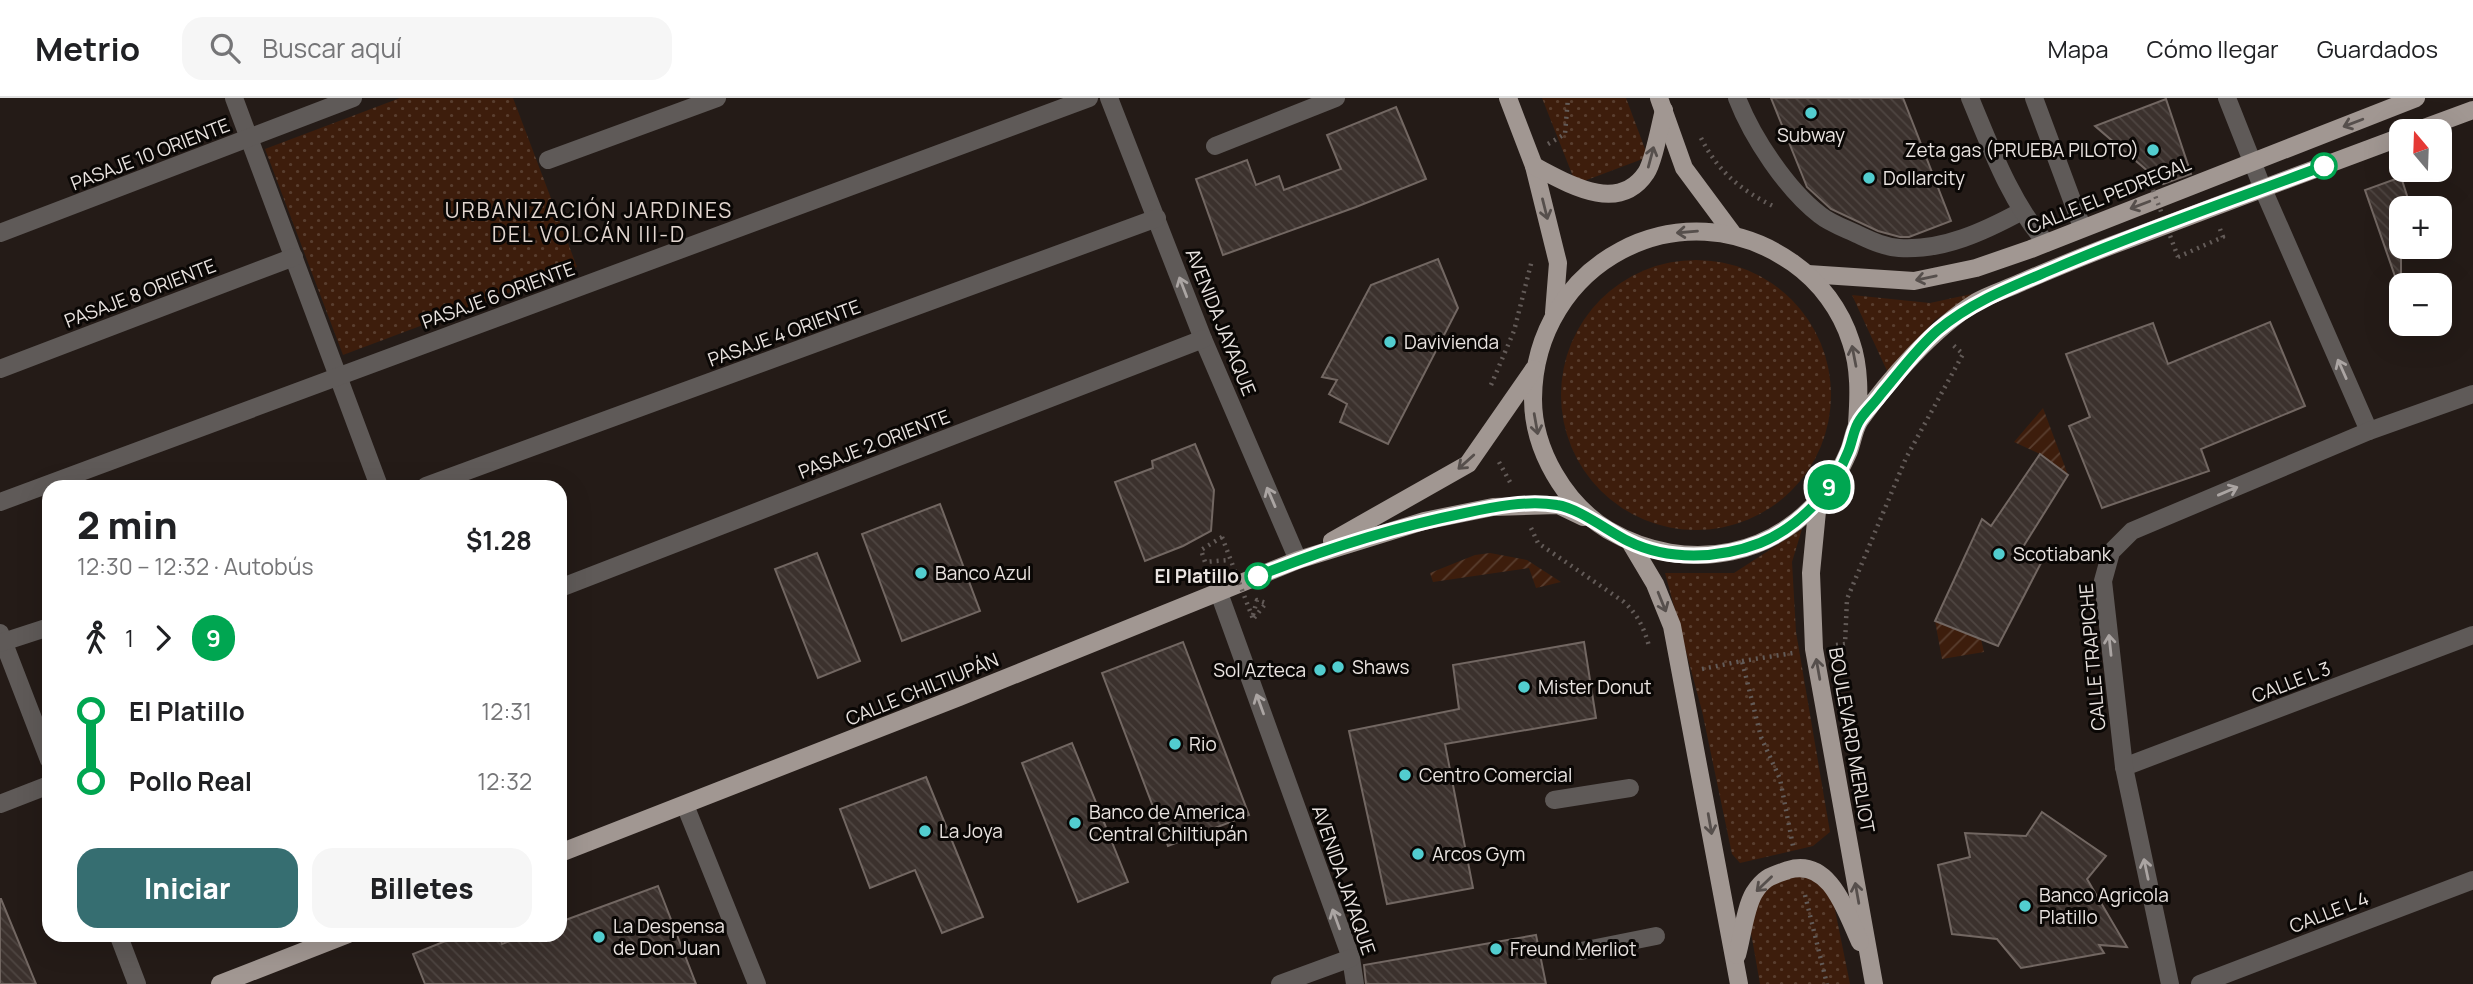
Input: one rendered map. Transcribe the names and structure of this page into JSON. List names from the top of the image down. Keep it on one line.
{"streets":{"main road":["CALLE EL PEDREGAL","CALLE CHILTIUPÁN","BOULEVARD MERLIOT"],"street":["PASAJE 10 ORIENTE","PASAJE 8 ORIENTE","PASAJE 6 ORIENTE","AVENIDA JAYAQUE","PASAJE 4 ORIENTE","PASAJE 2 ORIENTE","CALLE TRAPICHE","CALLE L 3","CALLE L 4"]},"crossings":[["AVENIDA JAYAQUE","PASAJE 4 ORIENTE"],["AVENIDA JAYAQUE","PASAJE 2 ORIENTE"],["AVENIDA JAYAQUE","CALLE CHILTIUPÁN"],["CALLE TRAPICHE","CALLE L 3"]],"one_way":["AVENIDA JAYAQUE","CALLE TRAPICHE"],"districts":["URBANIZACIÓN JARDINES DEL VOLCÁN III-D"],"places":["Subway","Zeta gas (PRUEBA PILOTO)","Dollarcity","Davivienda","Scotiabank","Banco Azul","El Platillo","Shaws","Sol Azteca","Mister Donut","Rio","Centro Comercial","Banco de America Central Chiltiupán","La Joya","Arcos Gym","Banco Agricola Platillo","La Despensa de Don Juan","Freund Merliot"],"lines":["bus line 9"],"north":"top","page":{"header":"Metrio","search":"Buscar aquí","nav":["Mapa","Cómo llegar","Guardados"],"on_map":"9","map_buttons":["+","−"],"heading":["2 min","12:30 – 12:32 · Autobús","$1.28"],"legs":["1","9"],"list":[{"name":"El Platillo","value":"12:31"},{"name":"Pollo Real","value":"12:32"}],"buttons":["Iniciar","Billetes"]}}
